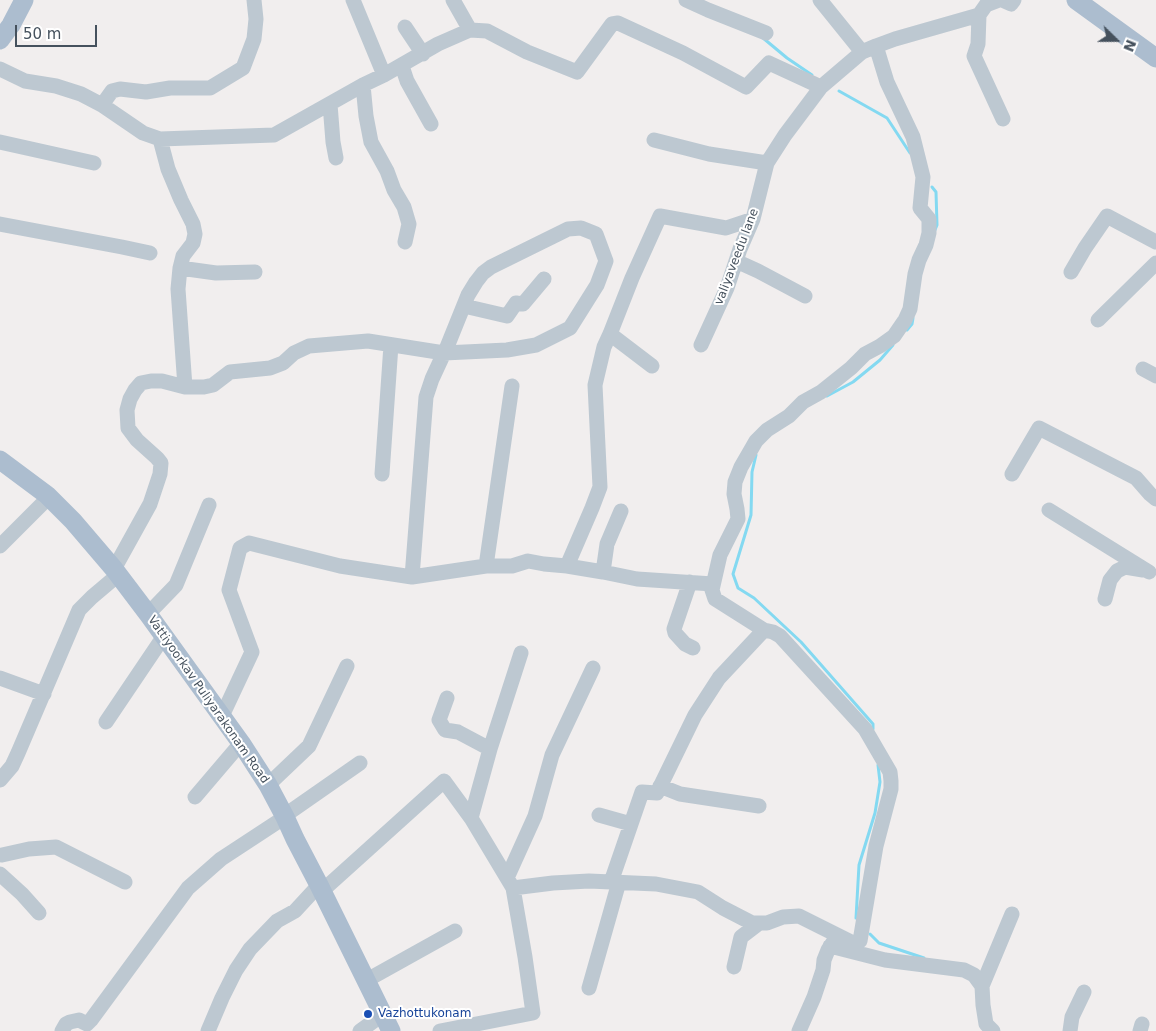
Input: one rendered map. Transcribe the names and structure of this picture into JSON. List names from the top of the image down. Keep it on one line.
{"streets":{"main road":["Vattiyoorkav Puliyarakonam Road"],"street":["valiyaveedu lane"]},"places":["Vazhottukonam"],"scale_bar":"50 m","north":"right"}
